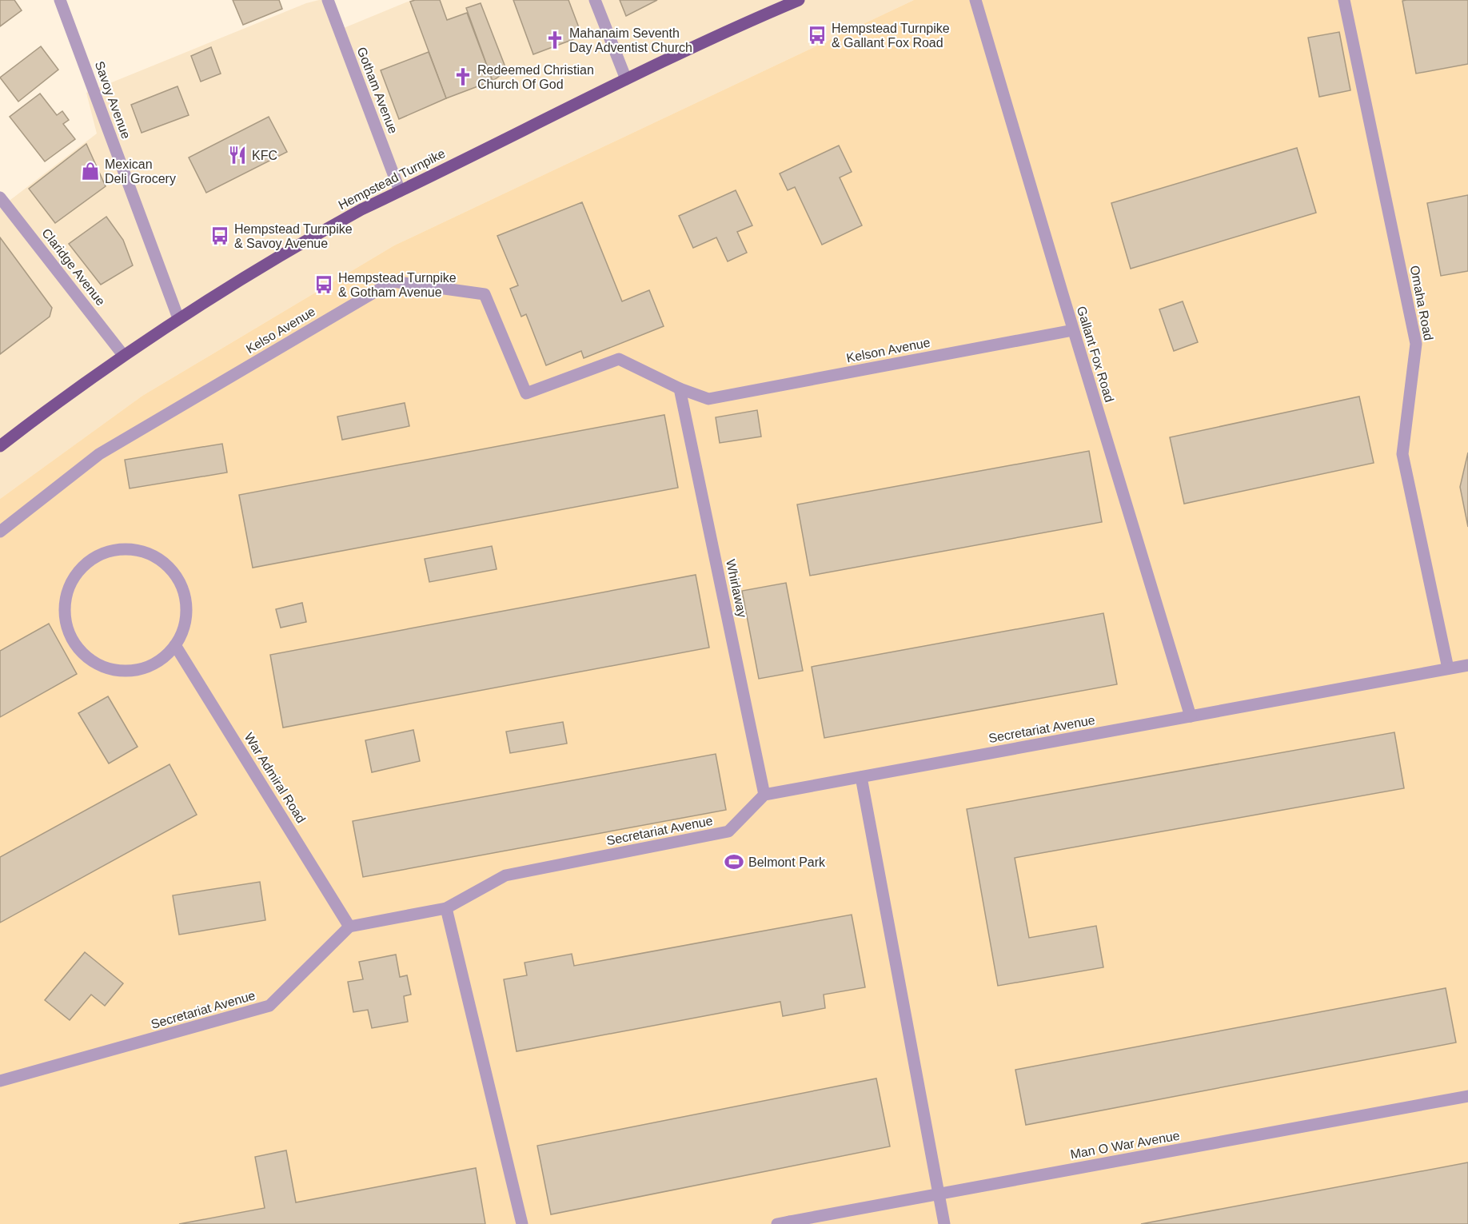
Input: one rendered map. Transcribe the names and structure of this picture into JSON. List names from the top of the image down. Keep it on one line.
{"streets":{"main road":["Hempstead Turnpike"],"street":["Gotham Avenue","Savoy Avenue","Claridge Avenue","Omaha Road","Kelso Avenue","Kelson Avenue","Gallant Fox Road","Whirlaway","Secretariat Avenue","War Admiral Road","Man O War Avenue"]},"crossings":[["Gotham Avenue","Hempstead Turnpike"],["Savoy Avenue","Hempstead Turnpike"],["Hempstead Turnpike","Claridge Avenue"],["Omaha Road","Secretariat Avenue"],["Kelso Avenue","Kelson Avenue"],["Kelso Avenue","Whirlaway"],["Kelson Avenue","Gallant Fox Road"],["Gallant Fox Road","Secretariat Avenue"],["Whirlaway","Secretariat Avenue"],["Secretariat Avenue","War Admiral Road"]],"places":{"bus stop":["Hempstead Turnpike & Gallant Fox Road","Hempstead Turnpike & Savoy Avenue","Hempstead Turnpike & Gotham Avenue"],"church":["Mahanaim Seventh Day Adventist Church","Redeemed Christian Church Of God"],"restaurant":["KFC"],"shop":["Mexican Deli Grocery"],"sports":["Belmont Park"]}}
